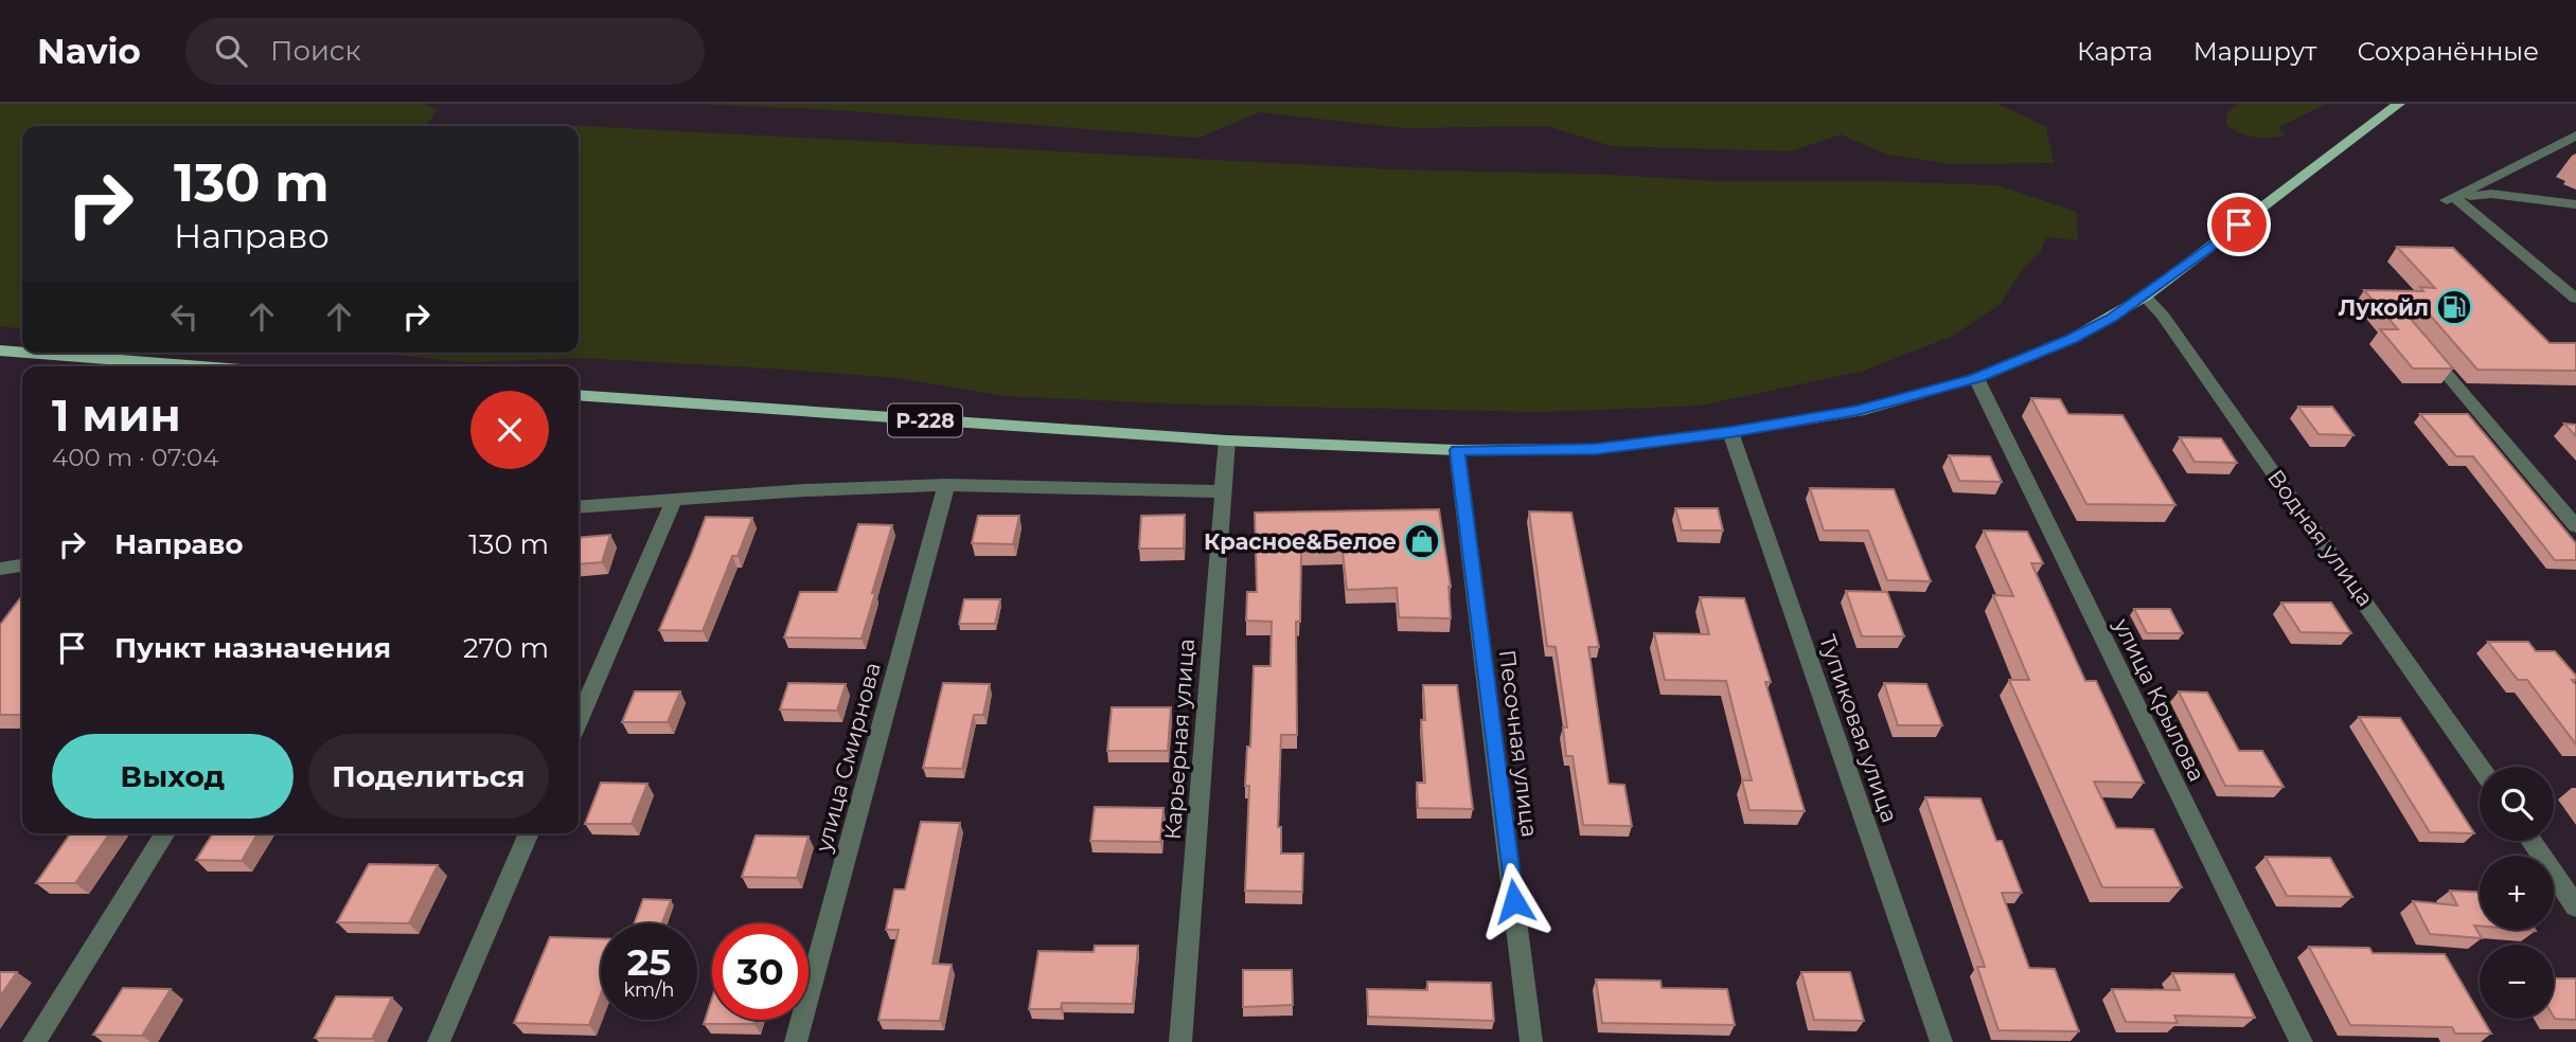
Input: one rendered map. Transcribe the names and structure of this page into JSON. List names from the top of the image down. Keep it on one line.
{"streets":{"main road":["Р-228"],"street":["Водная улица","улица Крылова","Тупиковая улица","Карьерная улица","Песочная улица","улица Смирнова"]},"crossings":[["Р-228","Водная улица"],["Р-228","улица Крылова"],["Р-228","Тупиковая улица"],["Р-228","Карьерная улица"],["Р-228","Песочная улица"]],"places":{"fuel station":["Лукойл"],"shop":["Красное&Белое"]},"page":{"header":"Navio","search":"Поиск","nav":["Карта","Маршрут","Сохранённые"],"turn":["130 m","Направо"],"heading":["1 мин","400 m · 07:04"],"list":[{"name":"Направо","value":"130 m"},{"name":"Пункт назначения","value":"270 m"}],"buttons":["Выход","Поделиться"],"map_buttons":["+","−"],"speed":"25 km/h","limit":"30"}}
